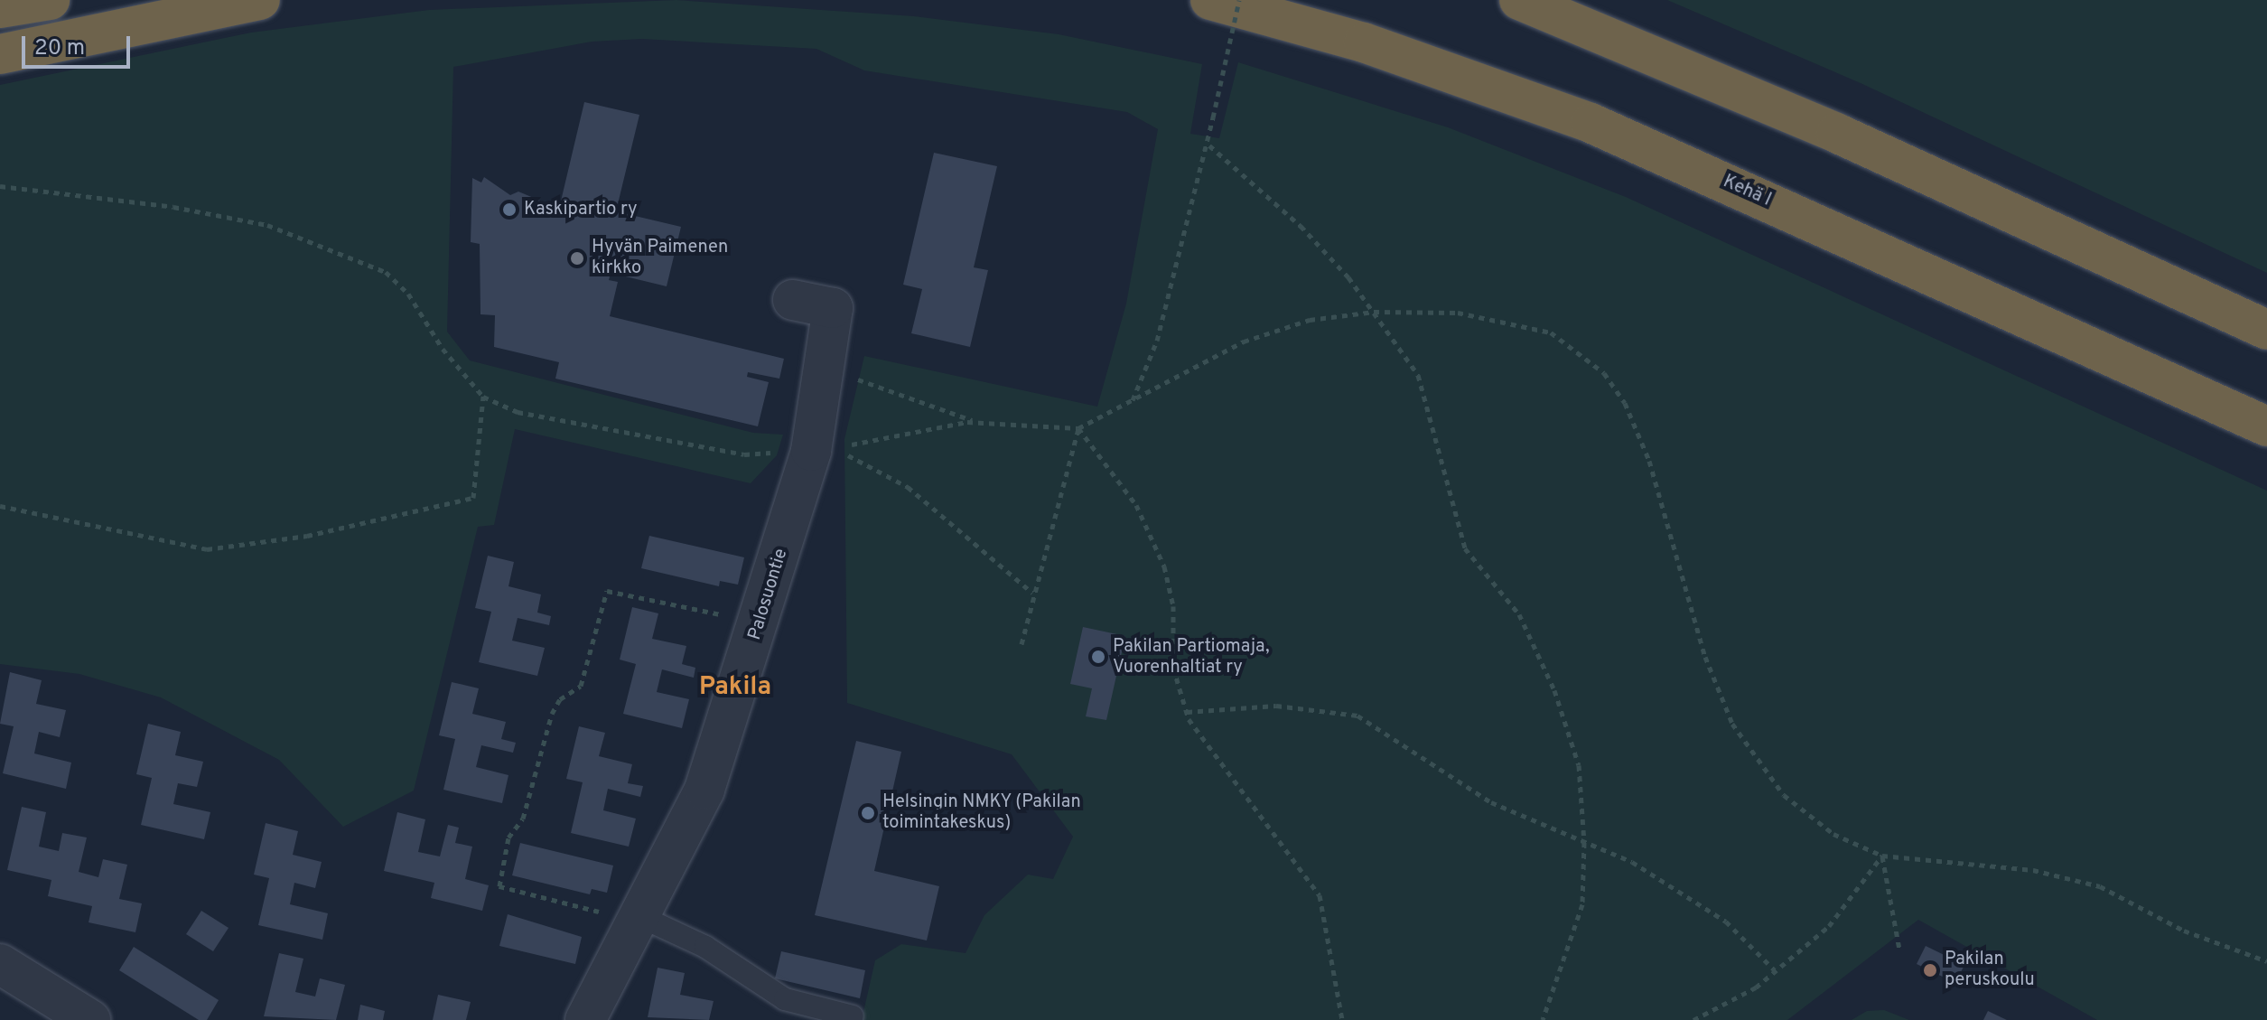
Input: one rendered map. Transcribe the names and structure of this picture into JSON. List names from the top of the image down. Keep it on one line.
{"streets":{"highway":["Kehä I"],"street":["Palosuontie"]},"districts":["Pakila"],"places":["Kaskipartio ry","Hyvän Paimenen kirkko","Pakilan Partiomaja, Vuorenhaltiat ry","Helsingin NMKY (Pakilan toimintakeskus)","Pakilan peruskoulu"],"scale_bar":"20 m"}
